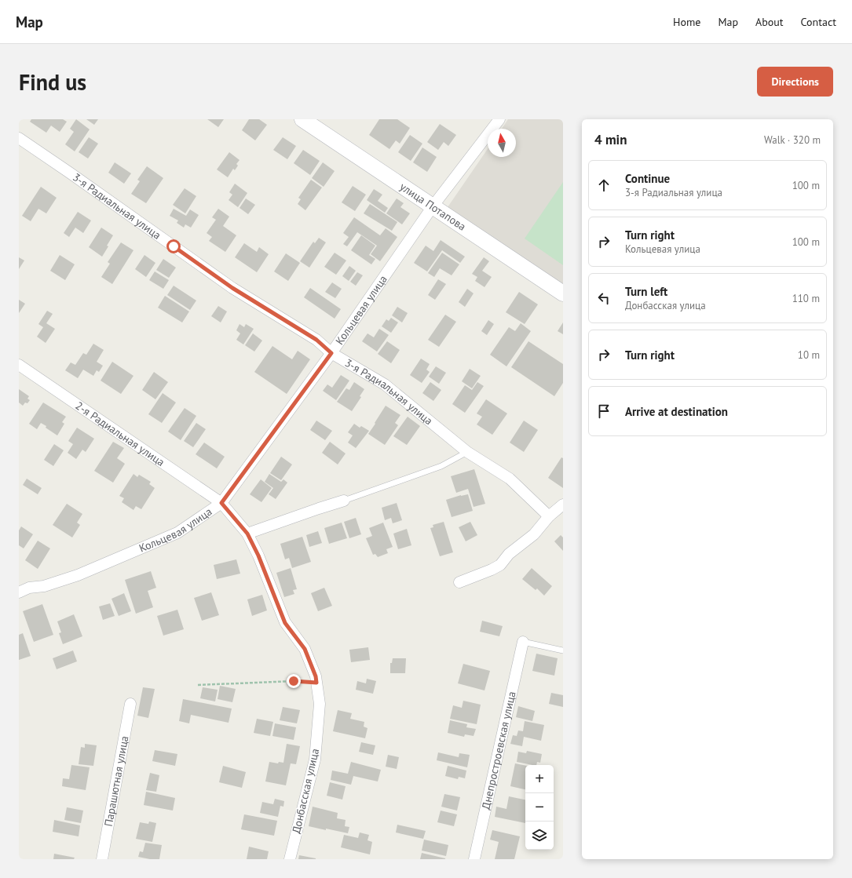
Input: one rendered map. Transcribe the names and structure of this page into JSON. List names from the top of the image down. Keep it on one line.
{"streets":{"street":["3-я Радиальная улица","улица Потапова","Кольцевая улица","2-я Радиальная улица","Днепростроевская улица","Парашютная улица","Донбасская улица"]},"crossings":[["3-я Радиальная улица","Кольцевая улица"],["улица Потапова","Кольцевая улица"],["Кольцевая улица","2-я Радиальная улица"],["Кольцевая улица","Донбасская улица"],["2-я Радиальная улица","Донбасская улица"]],"north":"top","page":{"header":"Map","nav":["Home","Map","About","Contact"],"buttons":"Directions","title":"Find us","heading":["4 min","Walk · 320 m"],"list":[["Continue","3-я Радиальная улица","100 m"],["Turn right","Кольцевая улица","100 m"],["Turn left","Донбасская улица","110 m"],["Turn right","10 m"],"Arrive at destination"],"map_buttons":["+","−"]}}
